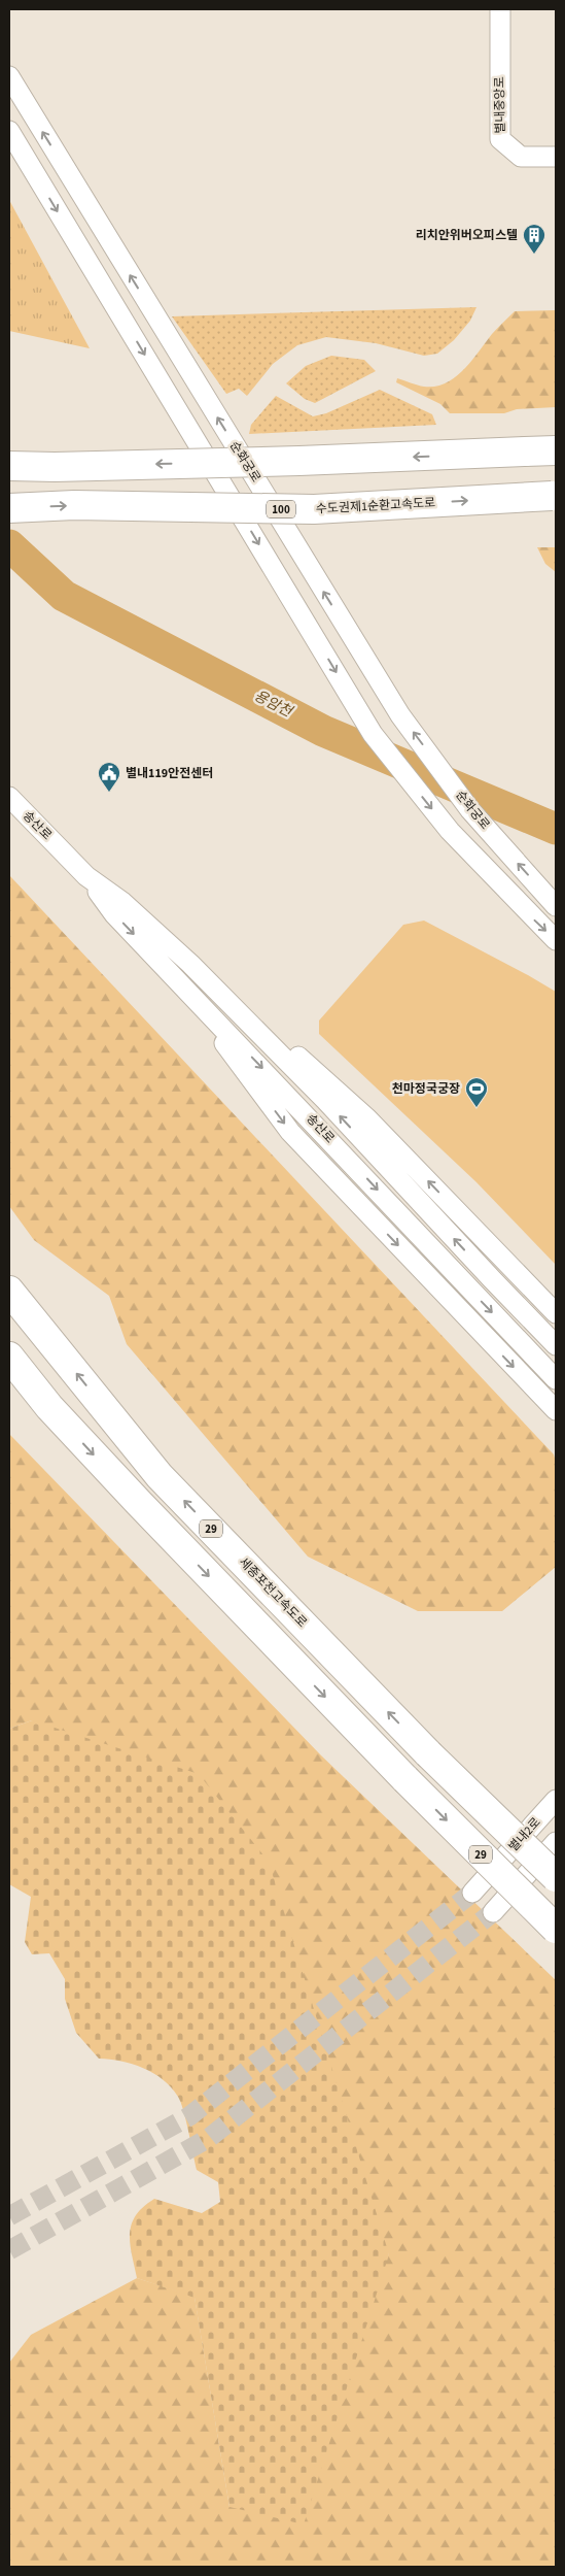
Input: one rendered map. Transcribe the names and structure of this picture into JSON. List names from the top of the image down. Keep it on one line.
{"streets":{"highway":["수도권제1순환고속도로","100","29","세종포천고속도로"],"street":["별내중앙로","순화궁로","송산로","별내2로"]},"water":["용암천"],"places":{"building":["리치안위버오피스텔"],"public building":["별내119안전센터"],"sports":["천마정국궁장"]}}
